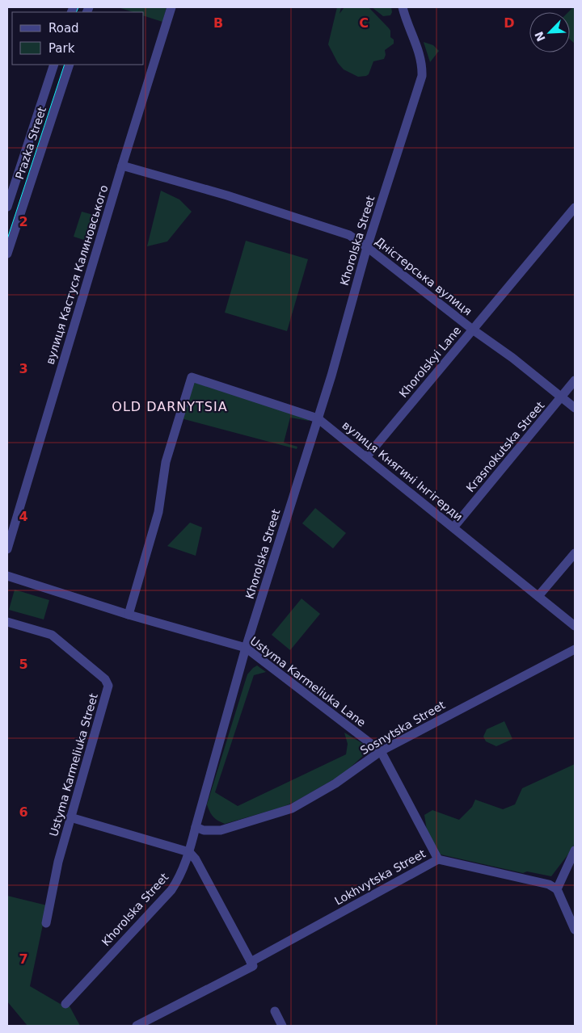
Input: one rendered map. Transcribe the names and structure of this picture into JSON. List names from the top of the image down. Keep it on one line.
{"streets":{"street":["Prazka Street","Khorolska Street","вулиця Кастуся Калиновського","Дністерська вулиця","Khorolskyi Lane","Krasnokutska Street","вулиця Княгині Інгігерди","Ustyma Karmeliuka Lane","Sosnytska Street","Ustyma Karmeliuka Street","Lokhvytska Street"]},"crossings":[["Khorolska Street","Дністерська вулиця"],["Khorolska Street","вулиця Княгині Інгігерди"],["Khorolska Street","Ustyma Karmeliuka Lane"],["Khorolska Street","Sosnytska Street"],["вулиця Кастуся Калиновського","Дністерська вулиця"],["Дністерська вулиця","Khorolskyi Lane"],["Дністерська вулиця","Krasnokutska Street"],["Khorolskyi Lane","вулиця Княгині Інгігерди"],["Krasnokutska Street","вулиця Княгині Інгігерди"],["вулиця Княгині Інгігерди","Ustyma Karmeliuka Lane"],["Ustyma Karmeliuka Lane","Sosnytska Street"],["Ustyma Karmeliuka Lane","Lokhvytska Street"]],"districts":["OLD DARNYTSIA"],"legend":["Road","Park"],"north":"bottom left","grid":{"columns":["B","C","D"],"rows":["2","3","4","5","6","7"]}}
